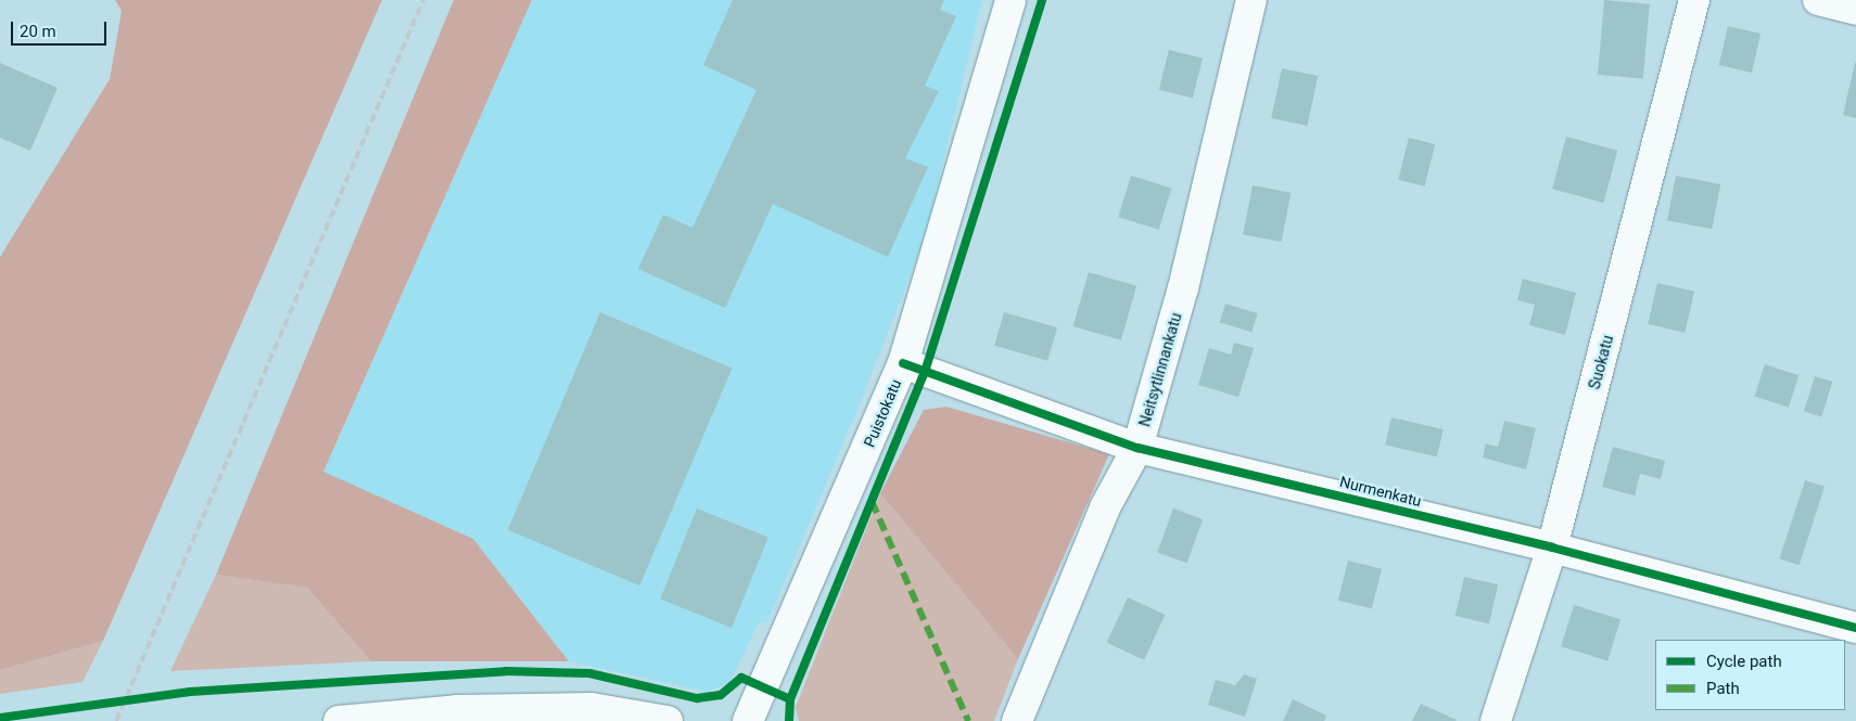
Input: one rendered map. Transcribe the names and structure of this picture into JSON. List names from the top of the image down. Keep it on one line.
{"streets":{"street":["Suokatu","Neitsytlinnankatu","Puistokatu","Nurmenkatu"]},"crossings":[["Suokatu","Nurmenkatu"],["Neitsytlinnankatu","Nurmenkatu"],["Puistokatu","Nurmenkatu"]],"legend":["Cycle path","Path"],"scale_bar":"20 m"}
